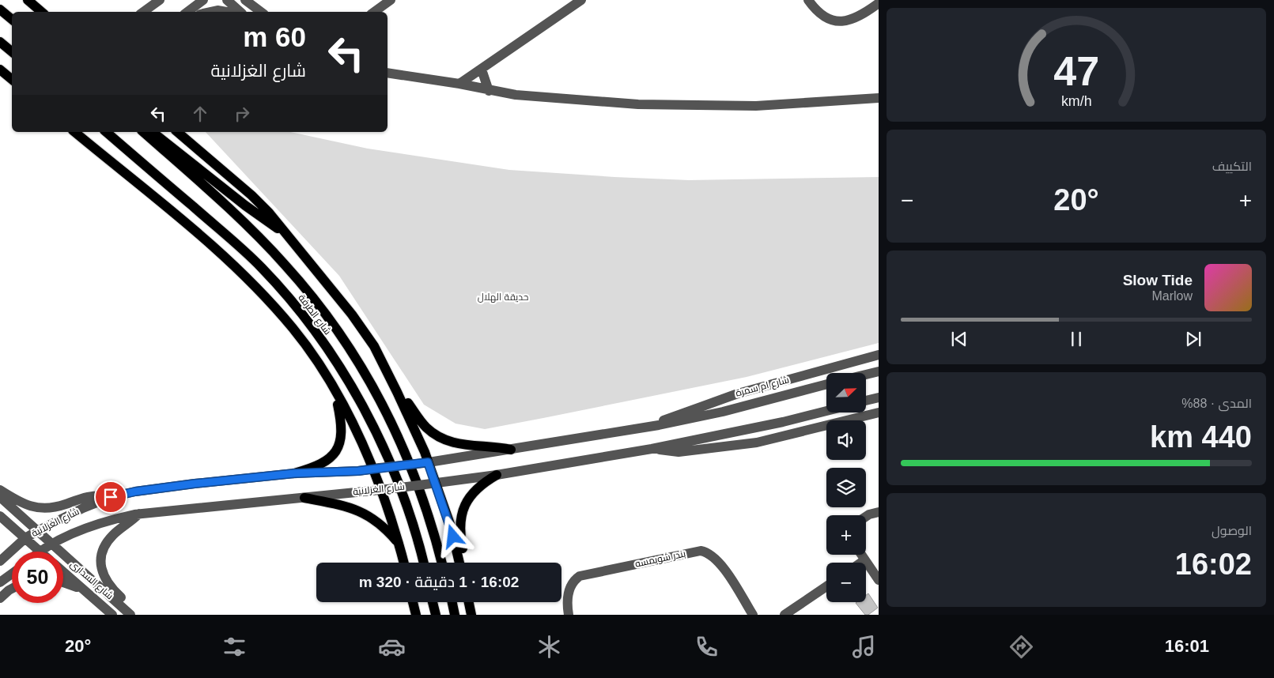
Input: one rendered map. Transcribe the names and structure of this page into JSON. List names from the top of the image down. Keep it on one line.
{"streets":{"main road":["شارع الطرفة"],"street":["شارع ام سمرة","شارع الغزلانية","بندر شويمسه","شارع السدارى"]},"crossings":[["شارع ام سمرة","شارع الغزلانية"],["شارع الغزلانية","شارع السدارى"]],"parks":["حديقة الهلال"],"north":"top right","page":{"turn":["60 m","شارع الغزلانية"],"tile":["التكييف",["المدى · 88%","440 km"],["الوصول","16:02"]],"heat":["−","20°","+"],"song":["Slow Tide","Marlow"],"map_buttons":["+","−"],"limit":"50","trip":"16:02 · 1 دقيقة · 320 m","tabs":["16:01","20°"],"gauge":["47","km/h"]}}
